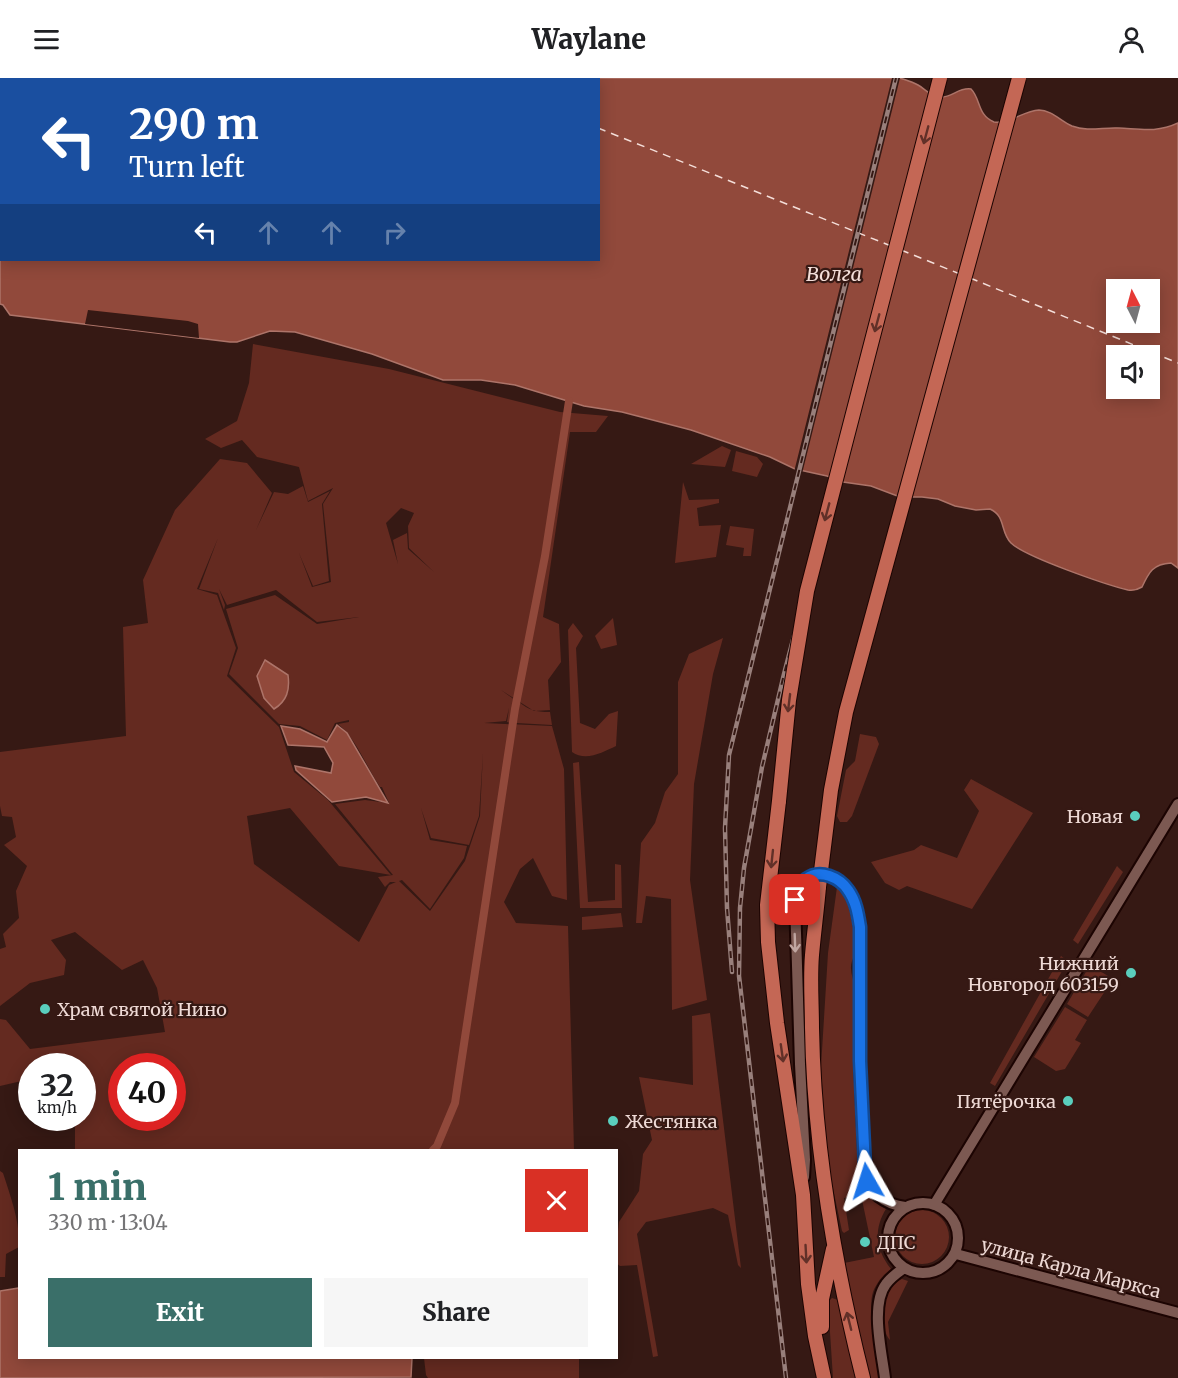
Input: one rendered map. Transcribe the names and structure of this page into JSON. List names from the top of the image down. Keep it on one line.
{"streets":{"street":["улица Карла Маркса"]},"water":["Волга"],"places":["Новая","Нижний Новгород 603159","Храм святой Нино","Пятёрочка","Жестянка","ДПС"],"north":"top","page":{"header":"Waylane","turn":["290 m","Turn left"],"speed":"32 km/h","limit":"40","heading":["1 min","330 m · 13:04"],"buttons":["Exit","Share"]}}
